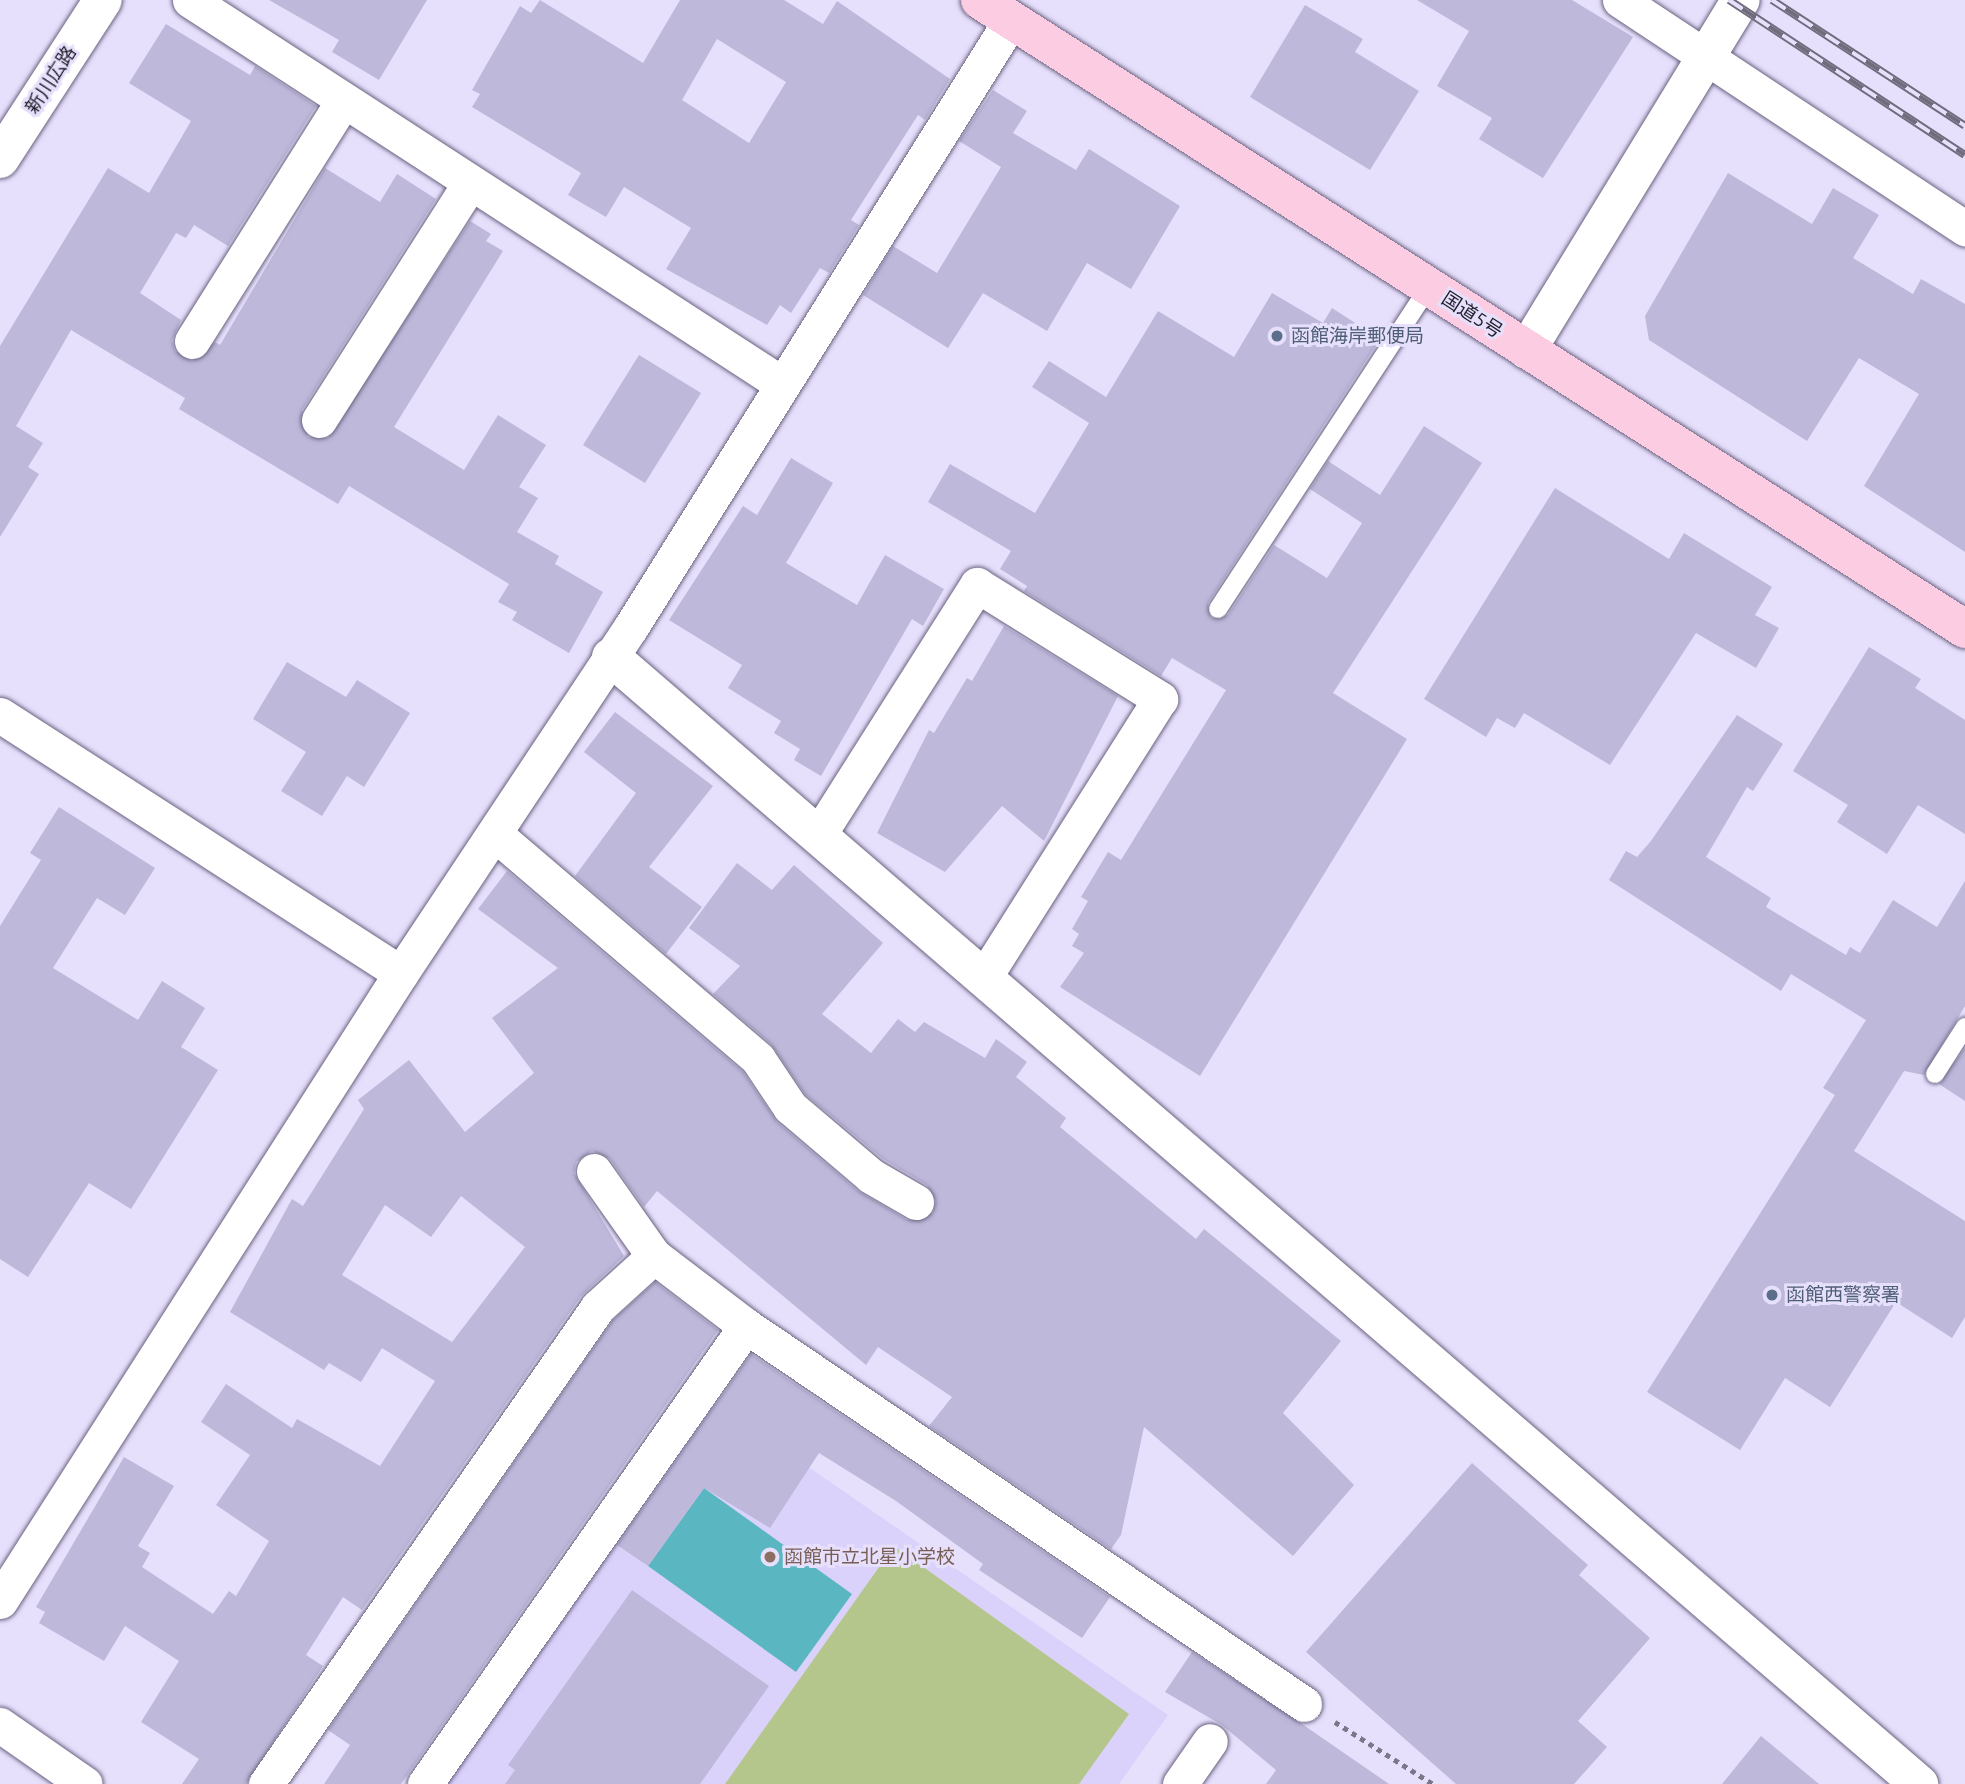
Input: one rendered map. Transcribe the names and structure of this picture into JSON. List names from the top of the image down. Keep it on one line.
{"streets":{"highway":["国道5号"],"street":["新川広路"]},"places":["函館海岸郵便局","函館西警察署","函館市立北星小学校"]}
